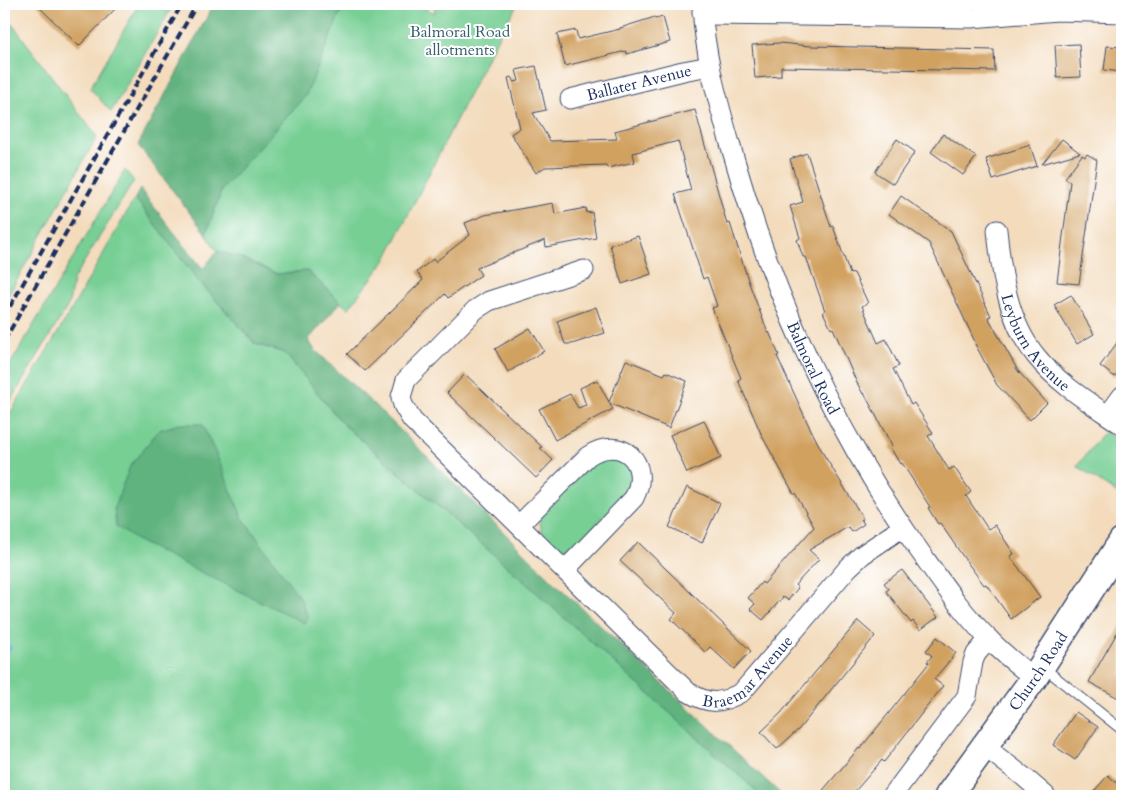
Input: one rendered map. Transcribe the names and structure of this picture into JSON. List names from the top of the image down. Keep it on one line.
{"streets":{"main road":["Church Road"],"street":["Ballater Avenue","Leyburn Avenue","Balmoral Road","Braemar Avenue"]},"crossings":[["Ballater Avenue","Balmoral Road"],["Balmoral Road","Braemar Avenue"],["Balmoral Road","Church Road"]],"parks":["Balmoral Road allotments"]}
